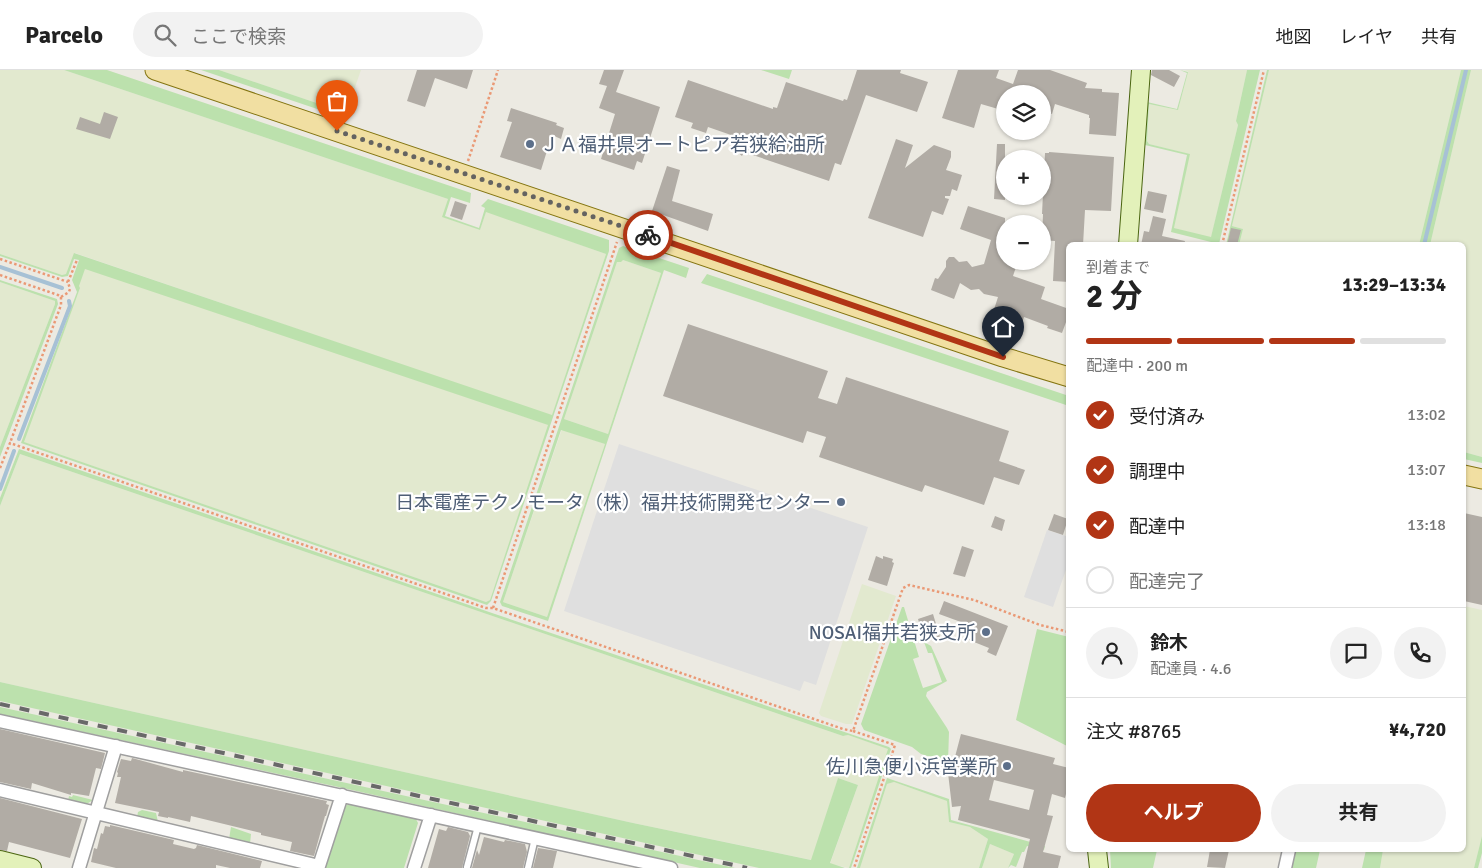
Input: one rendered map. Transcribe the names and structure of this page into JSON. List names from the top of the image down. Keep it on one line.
{"places":["ＪＡ福井県オートピア若狭給油所","日本電産テクノモータ（株）福井技術開発センター","NOSAI福井若狭支所","佐川急便小浜営業所"],"page":{"header":"Parcelo","search":"ここで検索","nav":["地図","レイヤ","共有"],"map_buttons":["+","−"],"heading":["2 分","到着まで","13:29–13:34"],"panel":["鈴木","配達員 · 4.6","注文 #8765","¥4,720"],"bar":"配達中 · 200 m","list":[["受付済み","13:02"],["調理中","13:07"],["配達中","13:18"],"配達完了"],"buttons":["ヘルプ","共有"]}}
